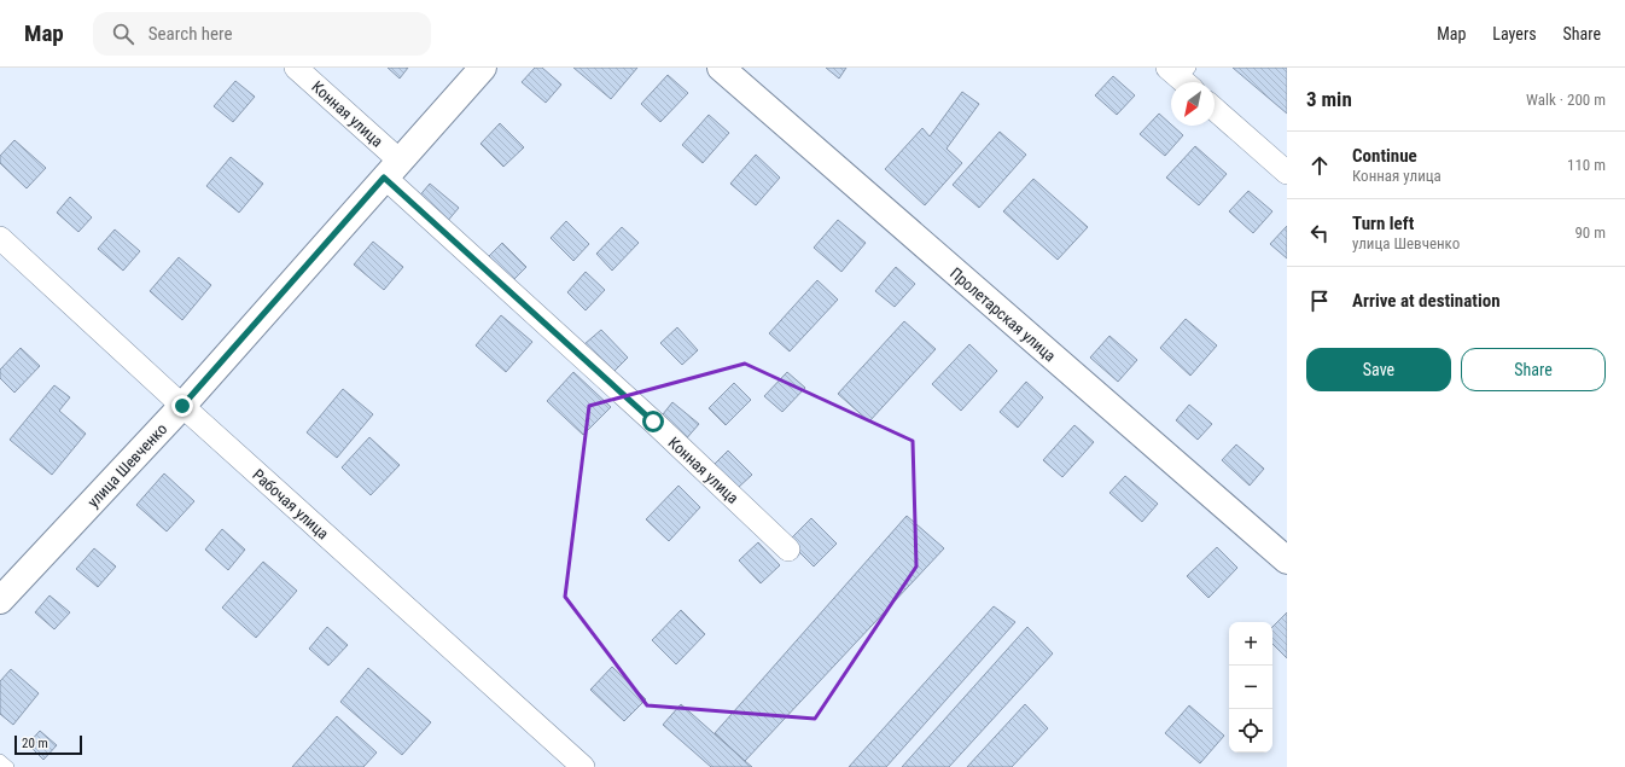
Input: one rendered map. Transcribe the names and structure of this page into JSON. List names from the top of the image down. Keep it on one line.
{"streets":{"street":["Конная улица","Пролетарская улица","улица Шевченко","Рабочая улица"]},"crossings":[["Конная улица","улица Шевченко"],["улица Шевченко","Рабочая улица"]],"scale_bar":"20 m","north":"bottom left","page":{"header":"Map","search":"Search here","nav":["Map","Layers","Share"],"heading":["3 min","Walk · 200 m"],"list":[["Continue","Конная улица","110 m"],["Turn left","улица Шевченко","90 m"],"Arrive at destination"],"buttons":["Save","Share"],"map_buttons":["+","−"],"scale":"20 m"}}
